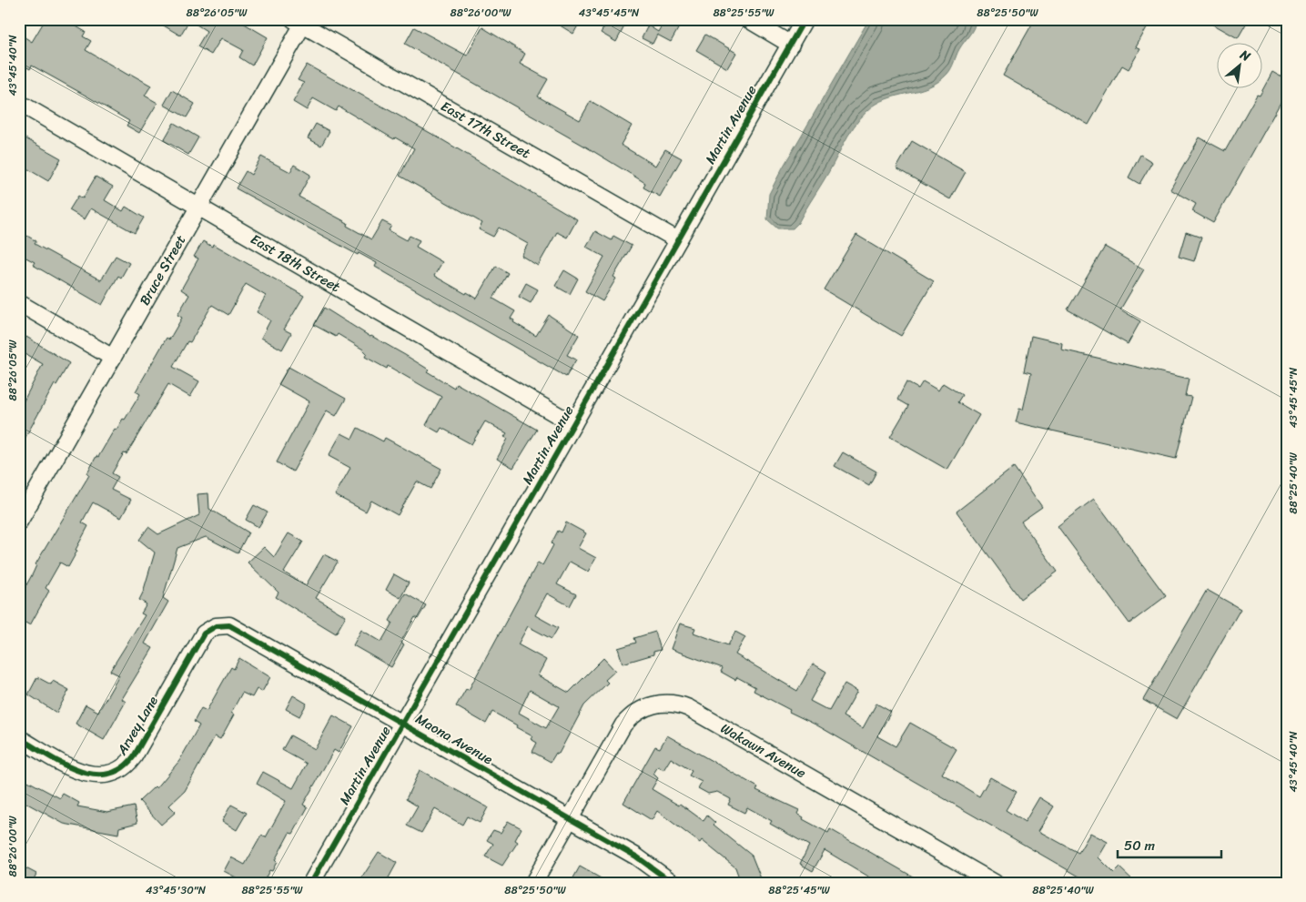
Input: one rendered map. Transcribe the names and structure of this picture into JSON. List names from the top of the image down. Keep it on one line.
{"streets":{"street":["Martin Avenue","East 17th Street","East 18th Street","Bruce Street","Arvey Lane","Maona Avenue","Wakawn Avenue"]},"crossings":[["Martin Avenue","East 17th Street"],["Martin Avenue","East 18th Street"],["Martin Avenue","Maona Avenue"],["East 17th Street","Bruce Street"],["East 18th Street","Bruce Street"],["Arvey Lane","Maona Avenue"],["Maona Avenue","Wakawn Avenue"]],"scale_bar":"50 m","north":"top right","coordinates":["88°26'05\"W","88°26'00\"W","43°45'45\"N","88°25'55\"W","88°25'50\"W","43°45'40\"N","88°25'40\"W","43°45'30\"N","88°25'45\"W"]}
